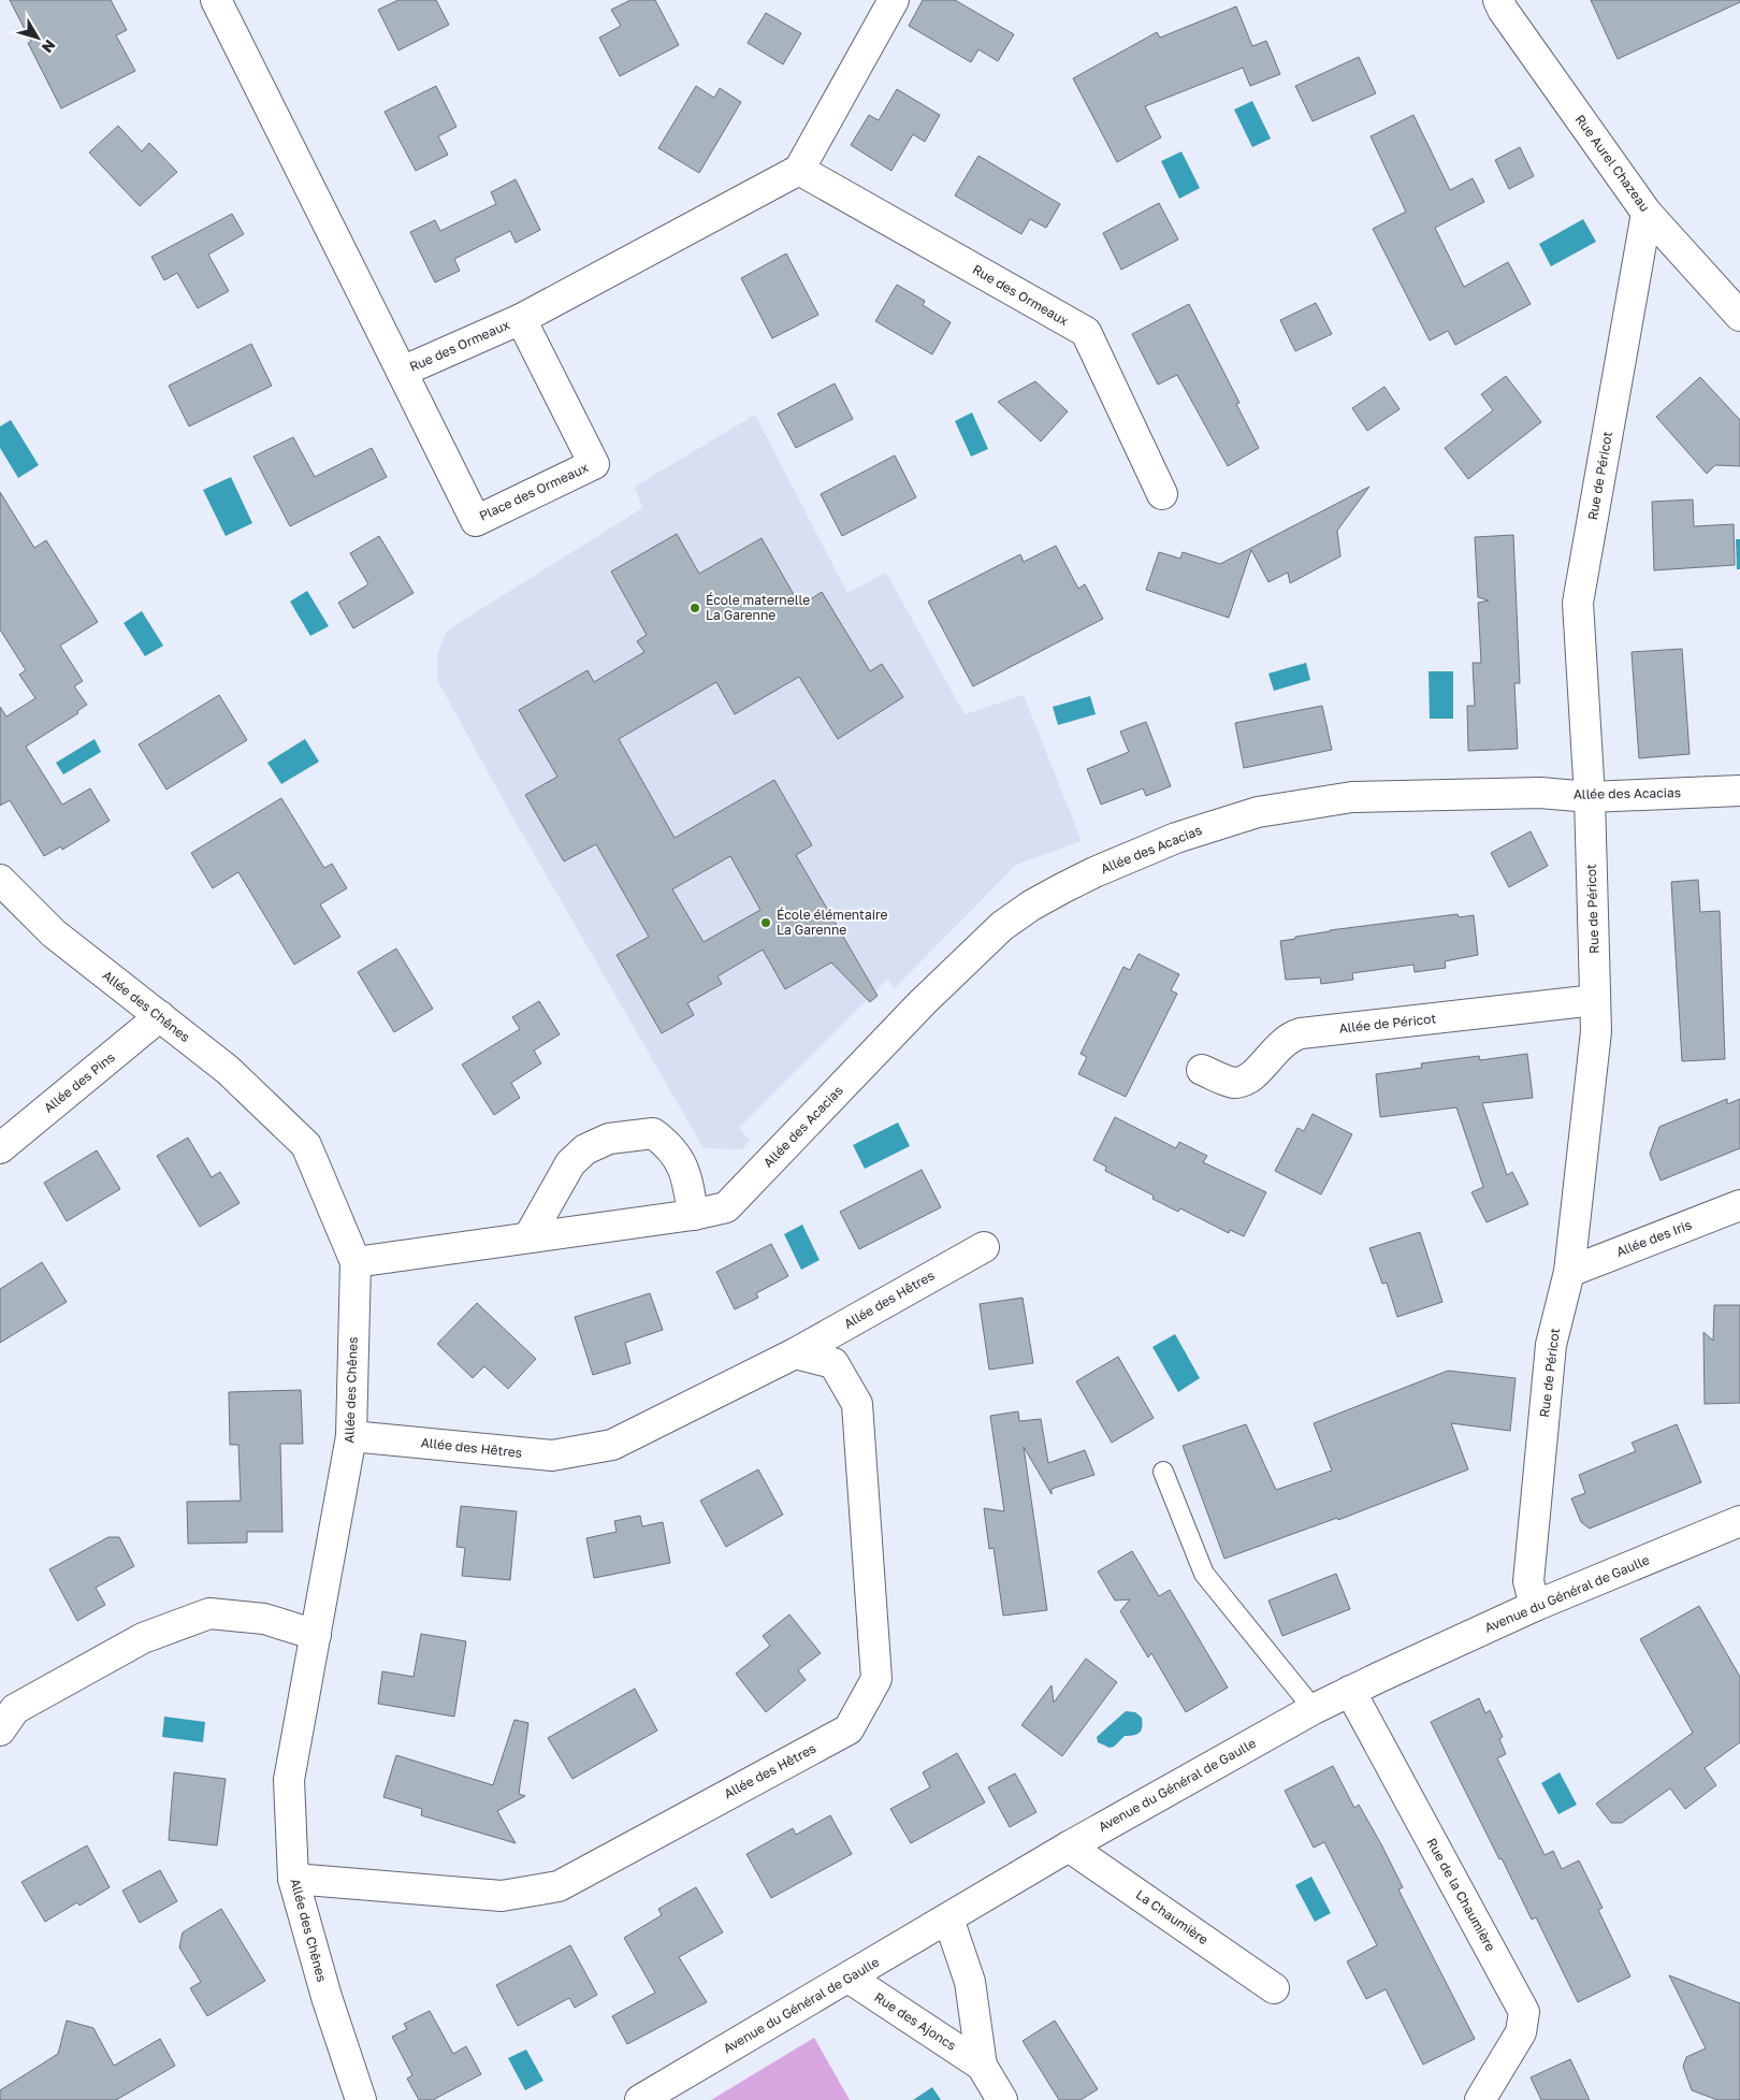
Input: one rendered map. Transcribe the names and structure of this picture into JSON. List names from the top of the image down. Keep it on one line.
{"streets":{"street":["Rue Aurel Chazeau","Rue des Ormeaux","Rue de Péricot","Place des Ormeaux","Allée des Acacias","Allée des Chênes","Allée de Péricot","Allée des Pins","Allée des Iris","Allée des Hêtres","Avenue du Général de Gaulle","Rue de la Chaumière","La Chaumière","Rue des Ajoncs"]},"crossings":[["Rue Aurel Chazeau","Rue de Péricot"],["Rue des Ormeaux","Place des Ormeaux"],["Rue de Péricot","Allée des Acacias"],["Rue de Péricot","Allée de Péricot"],["Rue de Péricot","Allée des Iris"],["Rue de Péricot","Avenue du Général de Gaulle"],["Allée des Acacias","Allée des Chênes"],["Allée des Chênes","Allée des Pins"],["Allée des Chênes","Allée des Hêtres"],["Avenue du Général de Gaulle","Rue de la Chaumière"],["Avenue du Général de Gaulle","La Chaumière"],["Avenue du Général de Gaulle","Rue des Ajoncs"]],"places":["École maternelle La Garenne","École élémentaire La Garenne"],"north":"bottom right"}
